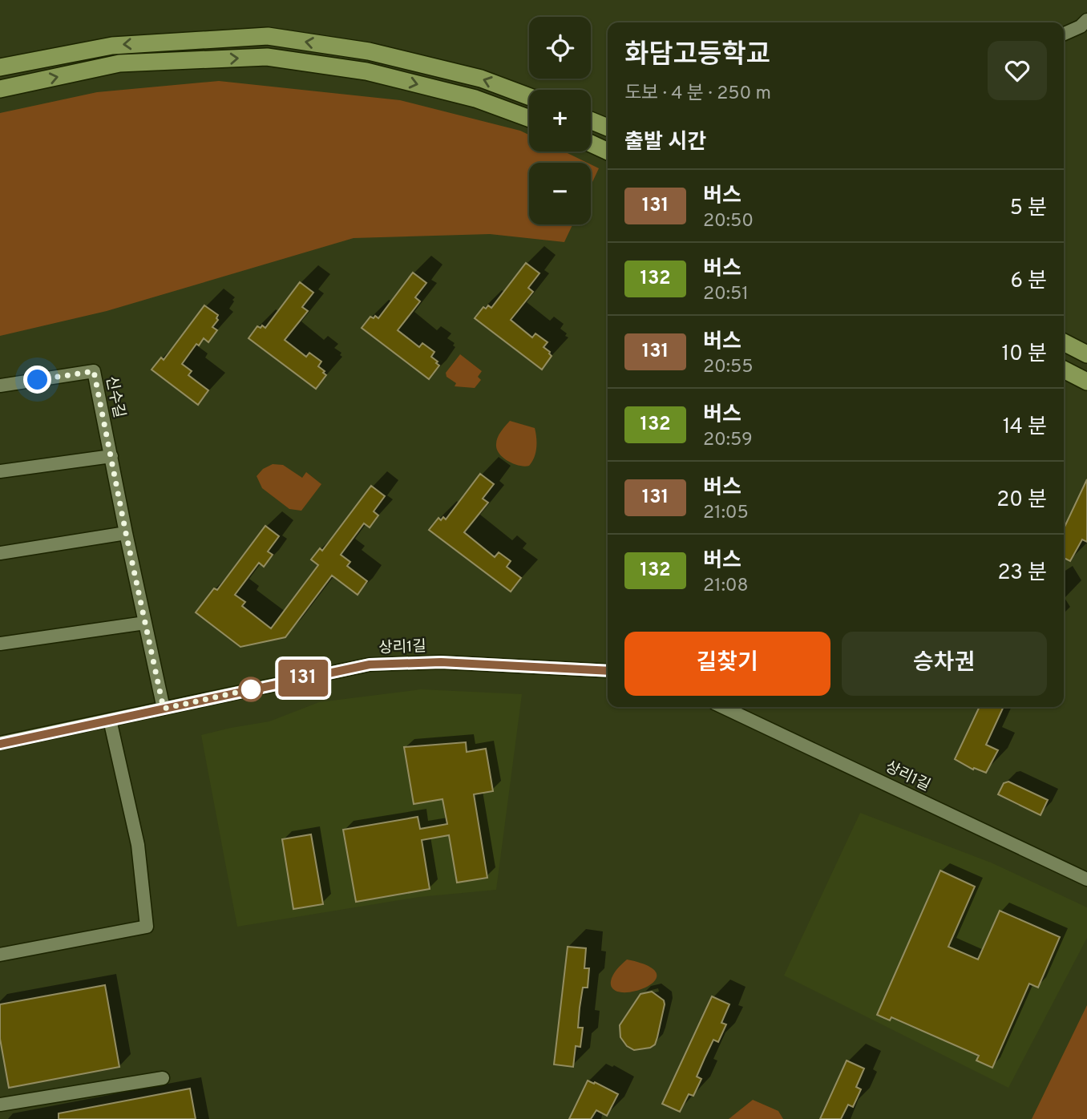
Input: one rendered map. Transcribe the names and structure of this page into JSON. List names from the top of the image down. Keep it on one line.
{"streets":{"street":["신수길","상리1길"]},"crossings":[["신수길","상리1길"]],"lines":["bus line 131"],"page":{"on_map":"131","map_buttons":["+","−"],"heading":[["화담고등학교","도보 · 4 분 · 250 m"],"출발 시간"],"list":[{"mark":"131","name":"버스","note":"20:50","value":"5 분"},{"mark":"132","name":"버스","note":"20:51","value":"6 분"},{"mark":"131","name":"버스","note":"20:55","value":"10 분"},{"mark":"132","name":"버스","note":"20:59","value":"14 분"},{"mark":"131","name":"버스","note":"21:05","value":"20 분"},{"mark":"132","name":"버스","note":"21:08","value":"23 분"}],"buttons":["길찾기","승차권"]}}
